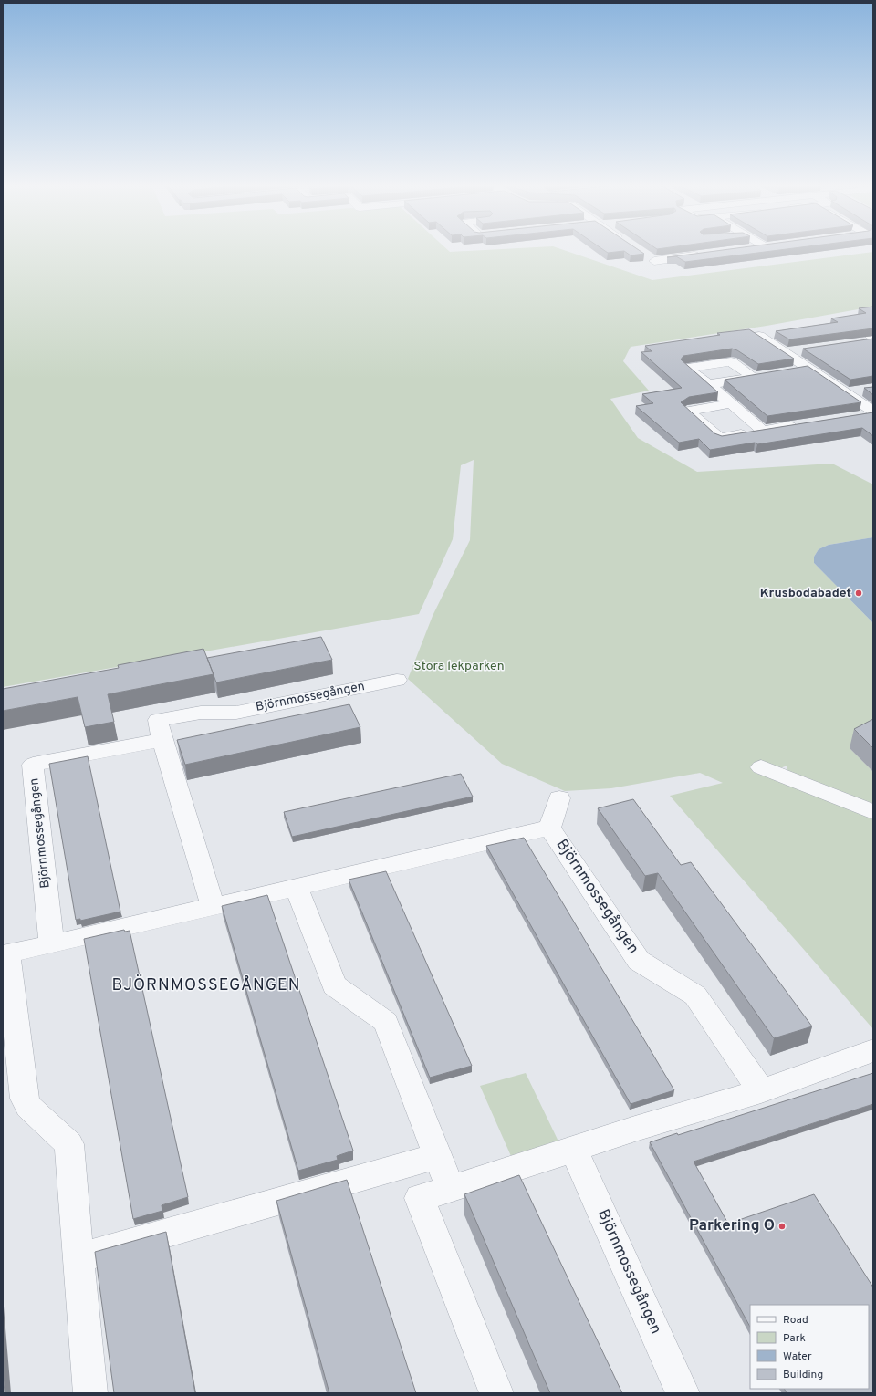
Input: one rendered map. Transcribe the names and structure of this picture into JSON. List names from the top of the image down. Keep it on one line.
{"streets":{"street":["Björnmossegången"]},"districts":["BJÖRNMOSSEGÅNGEN"],"parks":["Stora lekparken"],"places":["Krusbodabadet","Parkering O"],"legend":["Road","Park","Water","Building"]}
